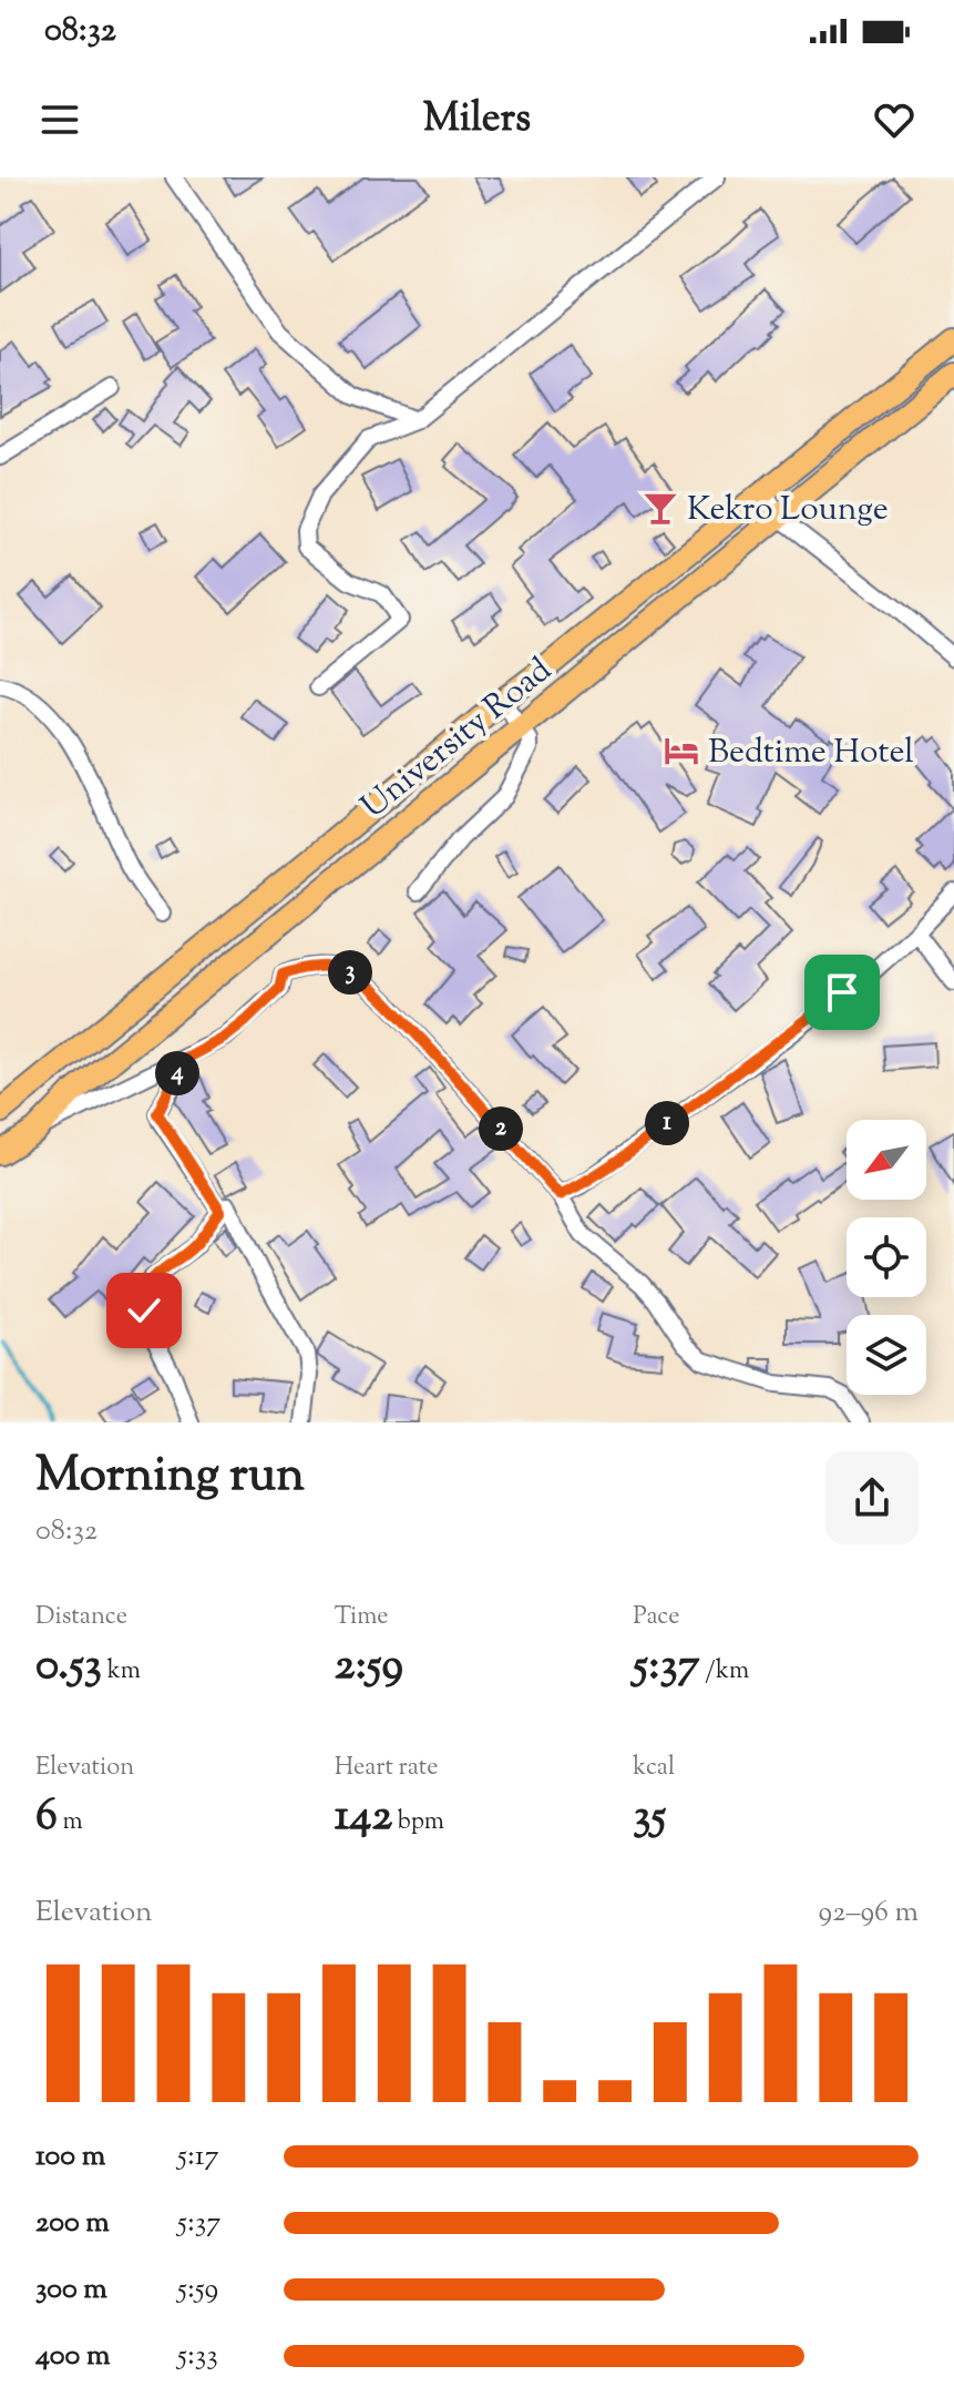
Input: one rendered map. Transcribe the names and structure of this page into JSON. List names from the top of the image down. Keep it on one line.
{"streets":{"highway":["University Road"]},"places":{"bar":["Kekro Lounge"],"hotel":["Bedtime Hotel"]},"north":"bottom left","page":{"status":"08:32","header":"Milers","pins":["3","4","1","2"],"heading":["Morning run","08:32"],"stats":[["Distance","0.53 km"],["Time","2:59"],["Pace","5:37 /km"],["Elevation","6 m"],["Heart rate","142 bpm"],["kcal","35"]],"chart":["Elevation","92–96 m"],"list":[{"name":"100 m","note":"5:17"},{"name":"200 m","note":"5:37"},{"name":"300 m","note":"5:59"},{"name":"400 m","note":"5:33"}]}}
